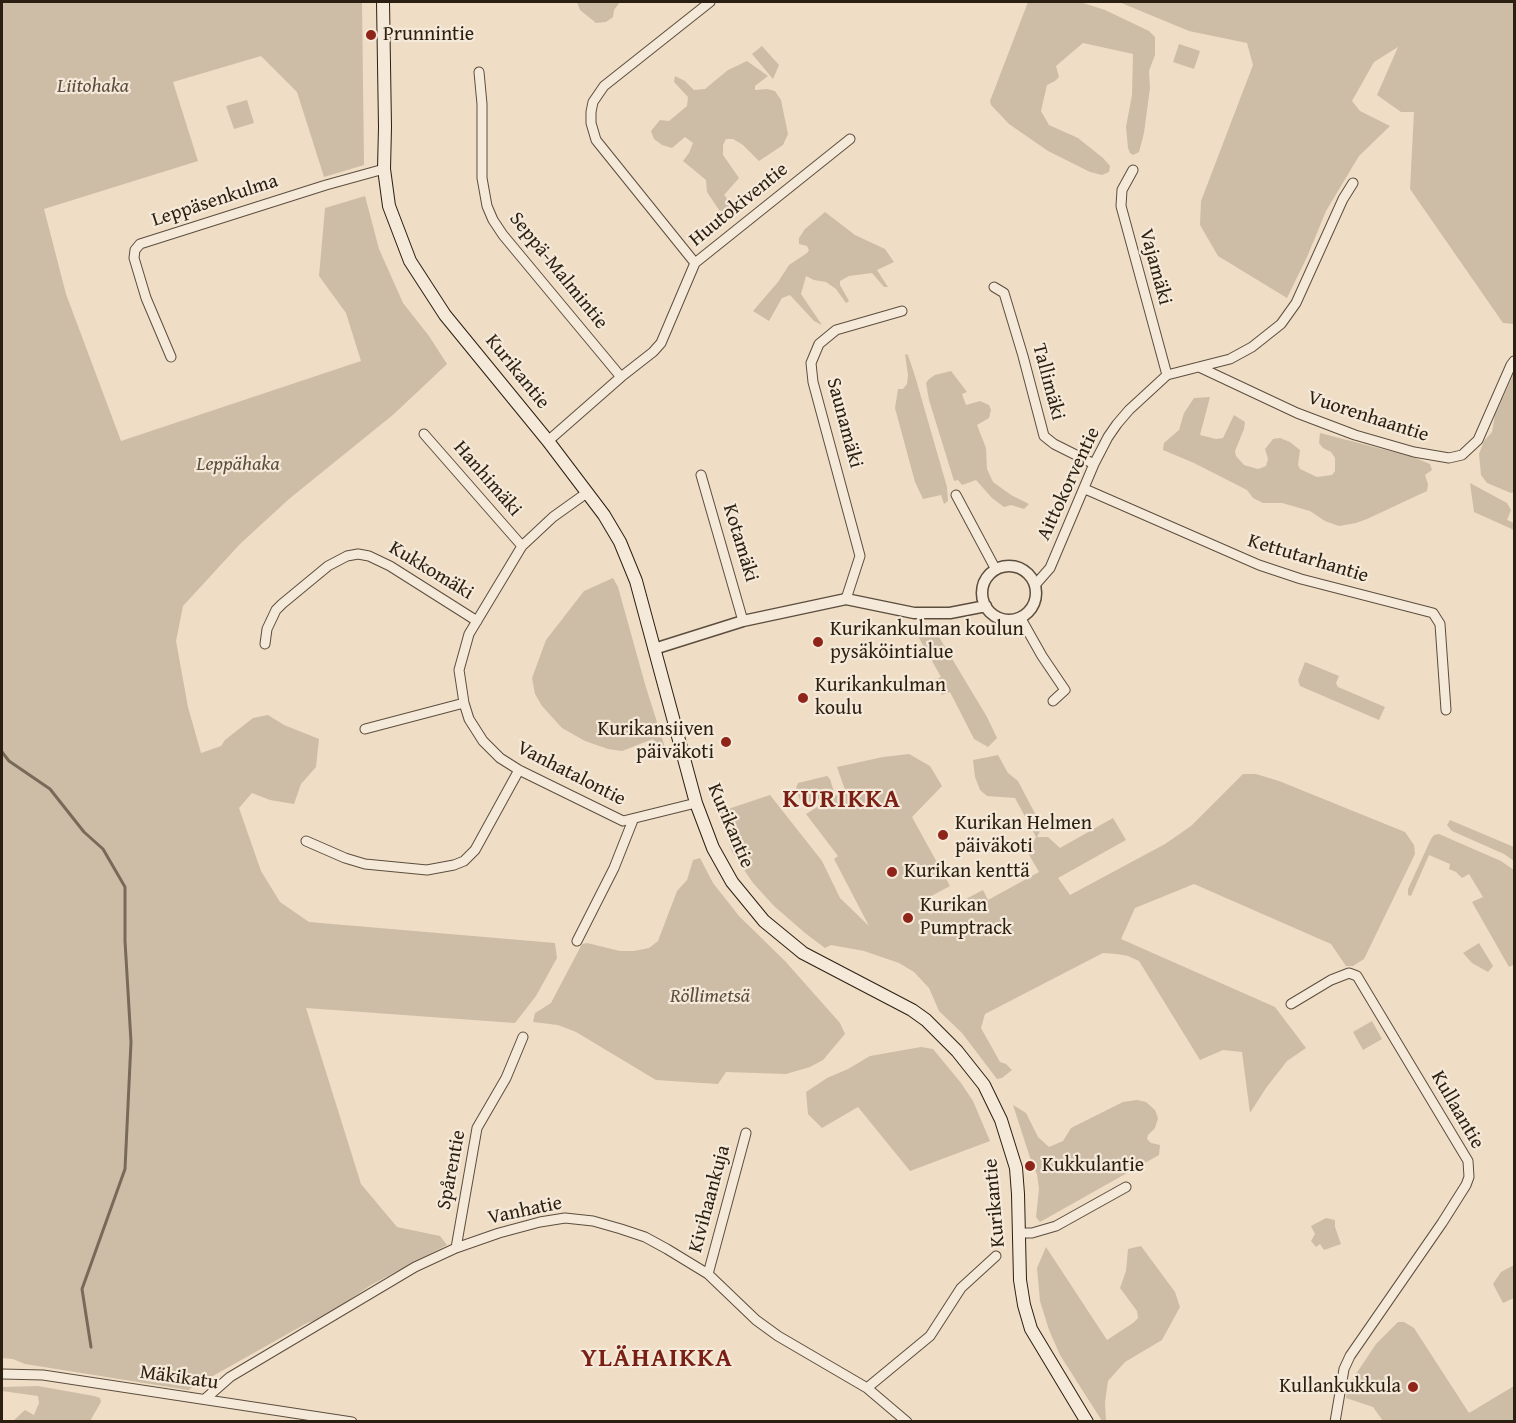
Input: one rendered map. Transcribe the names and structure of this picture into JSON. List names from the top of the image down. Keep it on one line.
{"streets":{"main road":["Kurikantie"],"street":["Leppäsenkulma","Huutokiventie","Vajamäki","Seppä-Malmintie","Tallimäki","Vuorenhaantie","Saunamäki","Hanhimäki","Aittokorventie","Kotamäki","Kettutarhantie","Kukkomäki","Vanhatalontie","Kullaantie","Spårentie","Kivihaankuja","Vanhatie","Mäkikatu"]},"crossings":[["Leppäsenkulma","Kurikantie"],["Huutokiventie","Seppä-Malmintie"],["Huutokiventie","Kurikantie"],["Vajamäki","Aittokorventie"],["Kurikantie","Vanhatalontie"],["Tallimäki","Aittokorventie"],["Vuorenhaantie","Aittokorventie"],["Hanhimäki","Vanhatalontie"],["Aittokorventie","Kettutarhantie"],["Kukkomäki","Vanhatalontie"],["Spårentie","Vanhatie"],["Kivihaankuja","Vanhatie"],["Vanhatie","Mäkikatu"]],"districts":["KURIKKA","YLÄHAIKKA"],"parks":["Liitohaka","Leppähaka","Röllimetsä"],"places":["Prunnintie","Kurikankulman koulun pysäköintialue","Kurikankulman koulu","Kurikansiiven päiväkoti","Kurikan Helmen päiväkoti","Kurikan kenttä","Kurikan Pumptrack","Kukkulantie","Kullankukkula"]}
